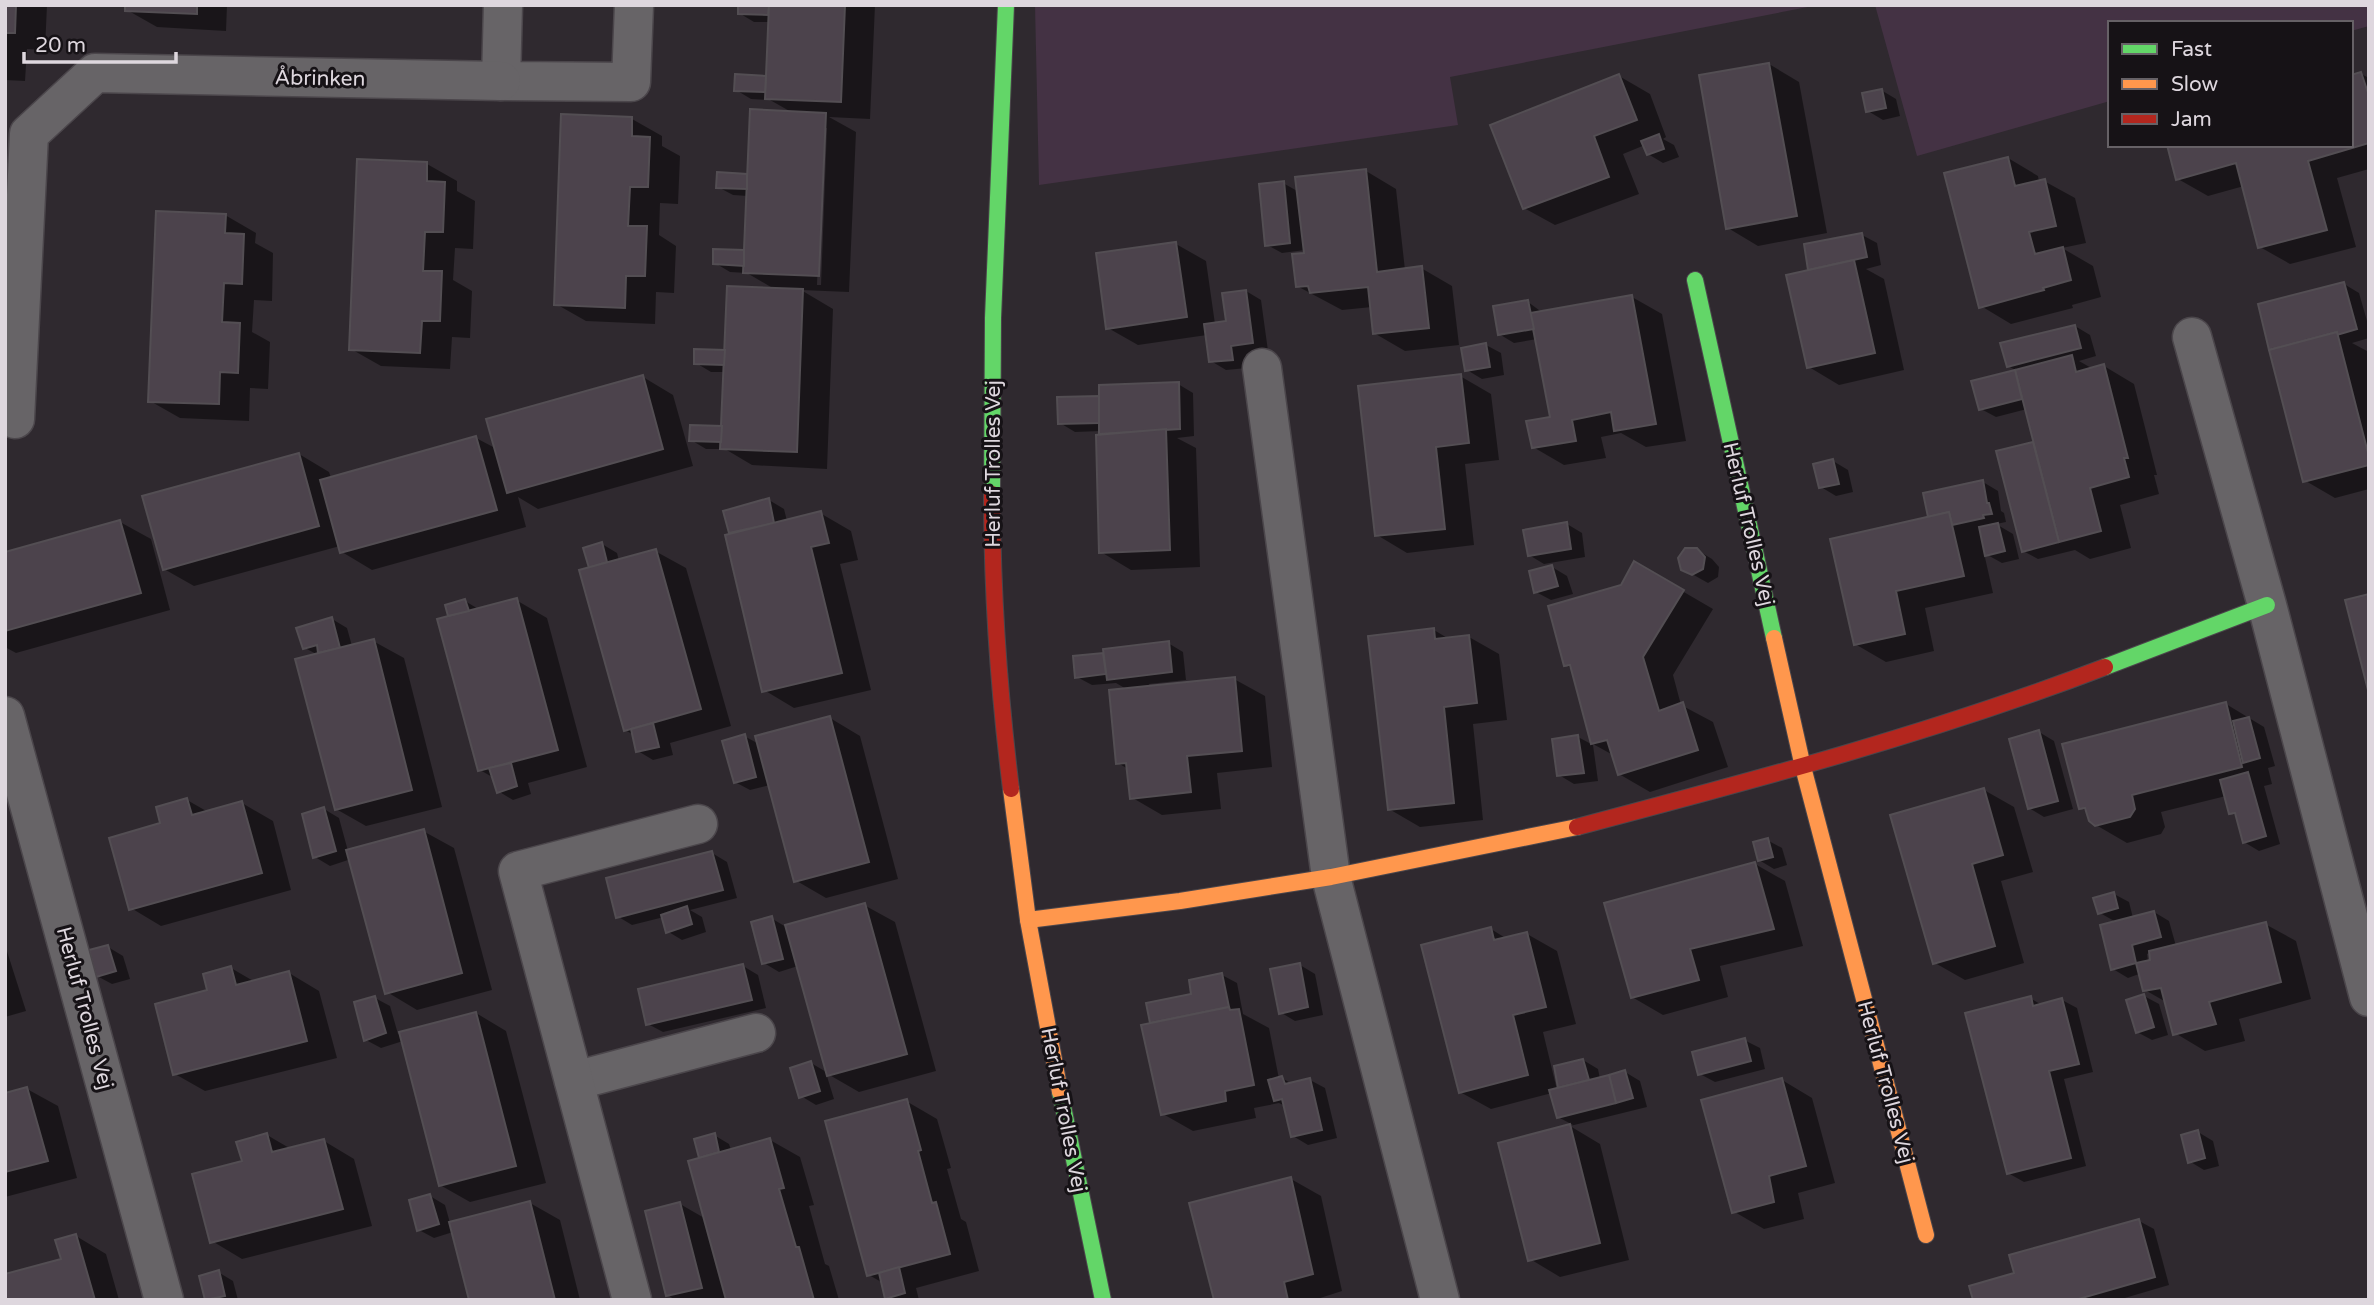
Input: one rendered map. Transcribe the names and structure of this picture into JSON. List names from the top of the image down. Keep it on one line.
{"streets":{"street":["Åbrinken","Herluf Trolles Vej"]},"legend":["Fast","Slow","Jam"],"scale_bar":"20 m"}
